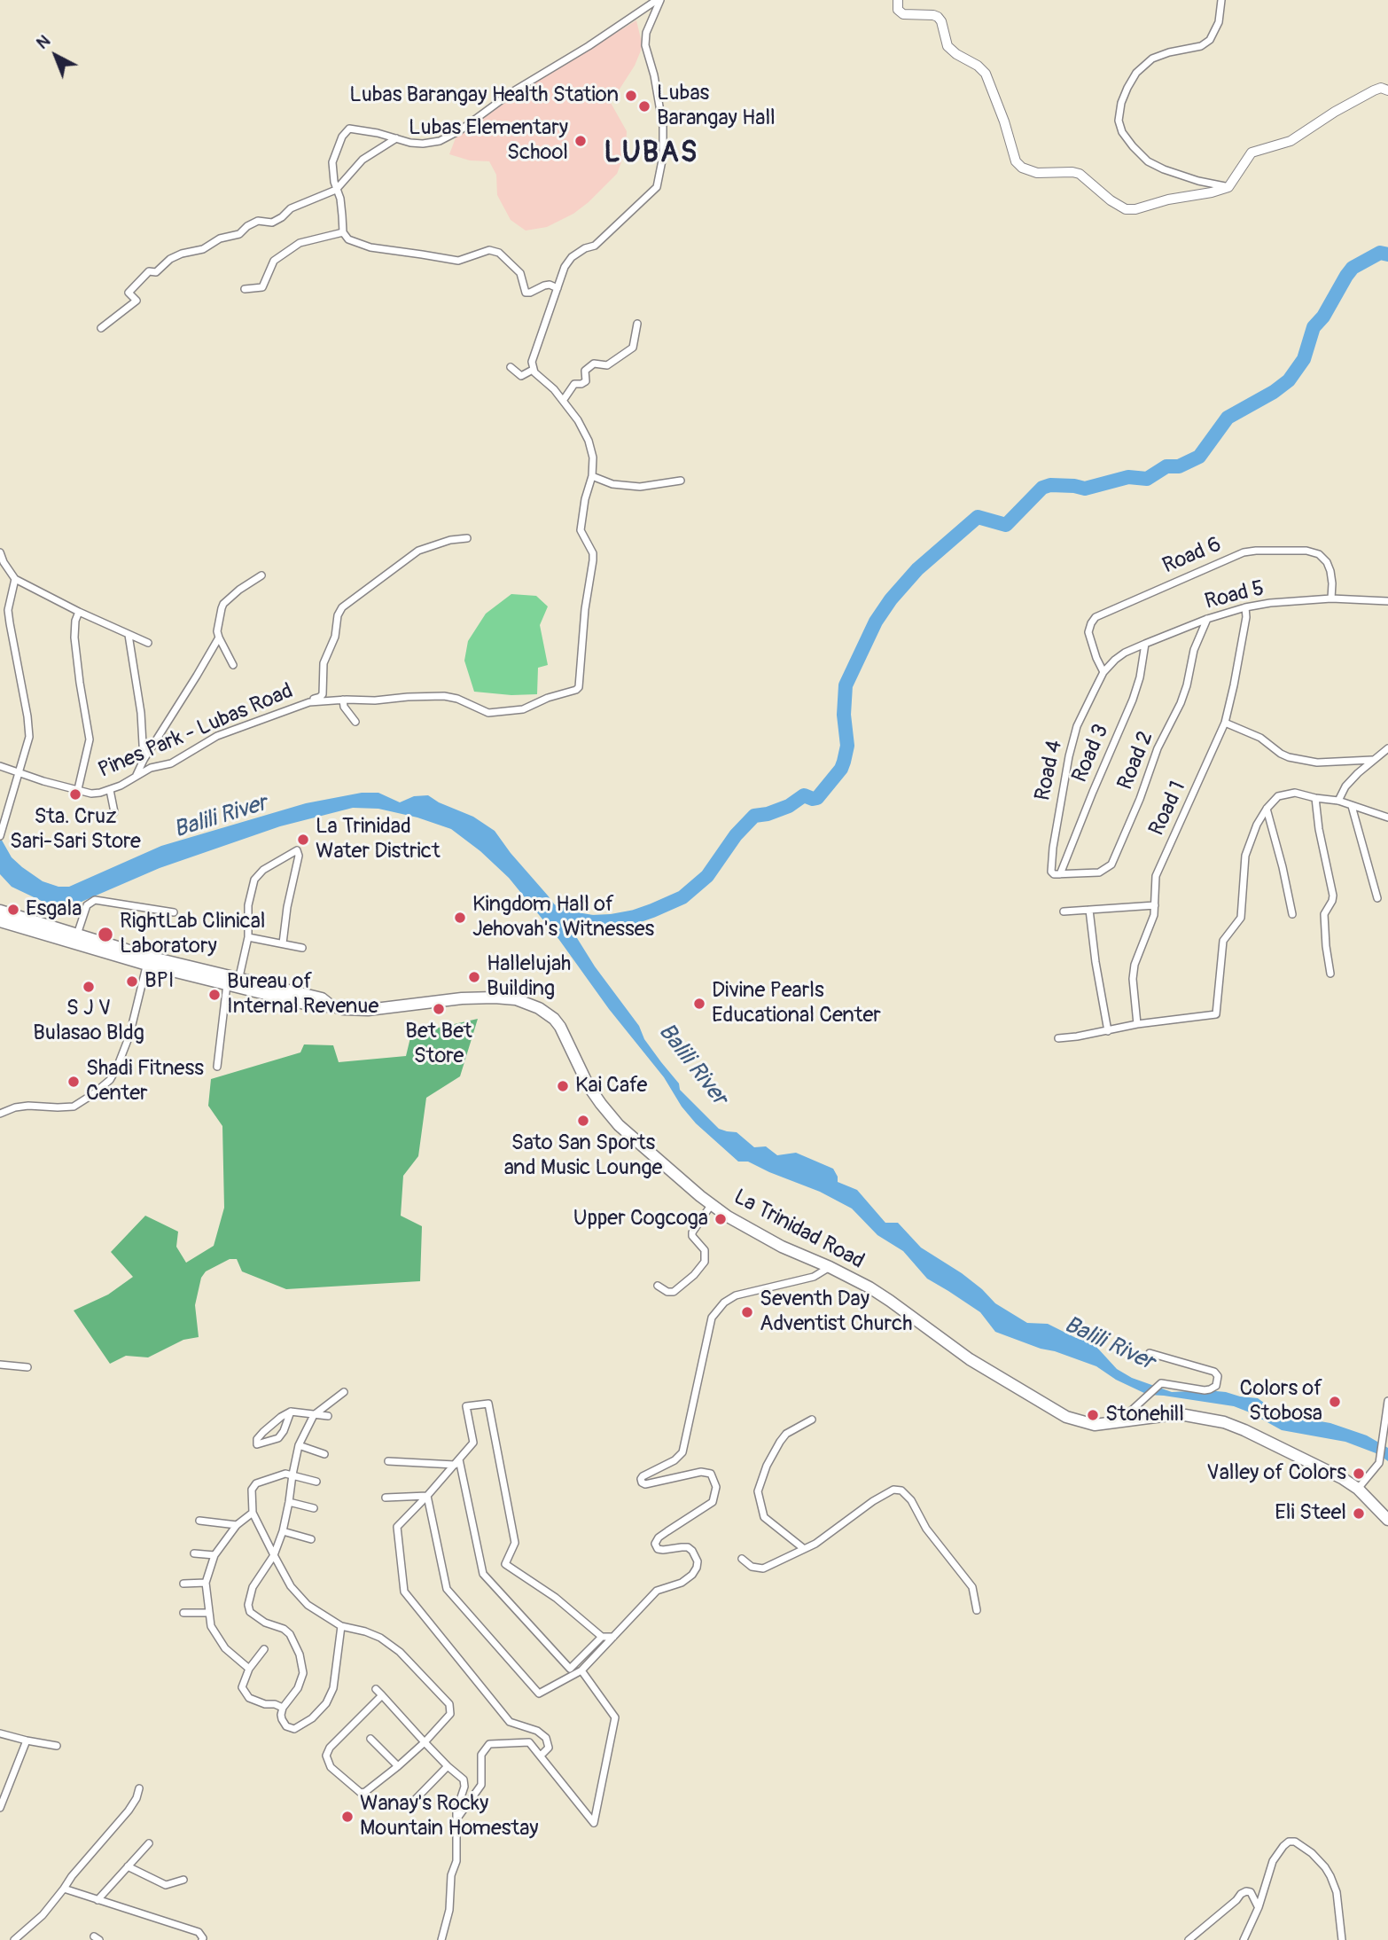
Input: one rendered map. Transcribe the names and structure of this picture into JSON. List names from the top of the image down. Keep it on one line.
{"streets":{"highway":["La Trinidad Road"],"street":["Road 6","Road 5","Pines Park - Lubas Road","Road 3","Road 2","Road 4","Road 1"]},"crossings":[["Road 6","Road 5"],["Road 6","Road 4"],["Road 5","Road 3"],["Road 5","Road 2"],["Road 5","Road 4"],["Road 5","Road 1"],["Road 3","Road 2"],["Road 3","Road 4"],["Road 2","Road 4"]],"districts":["LUBAS"],"water":["Balili River"],"places":["Lubas Barangay Health Station","Lubas Barangay Hall","Lubas Elementary School","Sta. Cruz Sari-Sari Store","La Trinidad Water District","Esgala","Kingdom Hall of Jehovah's Witnesses","RightLab Clinical Laboratory","Hallelujah Building","BPI","S J V Bulasao Bldg","Bureau of Internal Revenue","Divine Pearls Educational Center","Bet Bet Store","Shadi Fitness Center","Kai Cafe","Sato San Sports and Music Lounge","Upper Cogcoga","Seventh Day Adventist Church","Colors of Stobosa","Stonehill","Valley of Colors","Eli Steel","Wanay's Rocky Mountain Homestay"],"north":"top left"}
